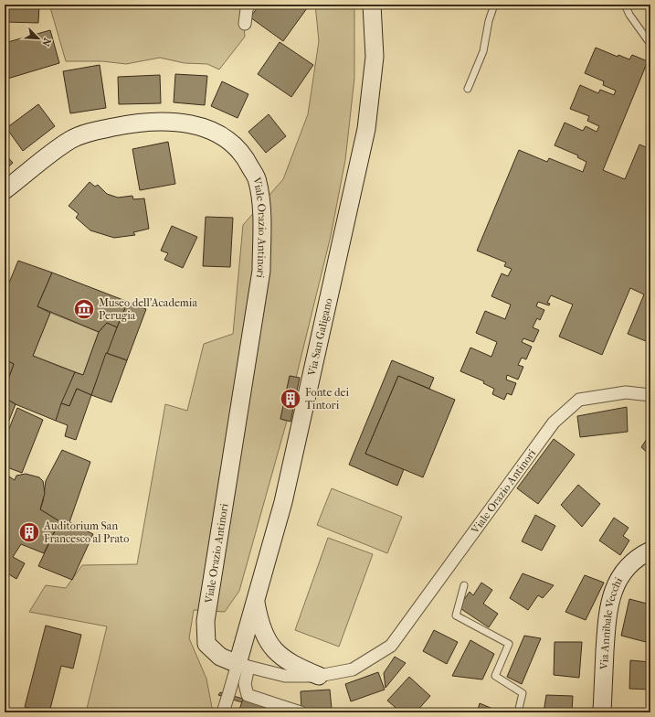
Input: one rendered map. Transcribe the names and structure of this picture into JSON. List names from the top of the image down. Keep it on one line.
{"streets":{"street":["Viale Orazio Antinori","Via San Galigano","Via Annibale Vecchi"]},"crossings":[["Viale Orazio Antinori","Via San Galigano"]],"places":{"museum":["Museo dell'Academia Perugia"],"building":["Fonte dei Tintori","Auditorium San Francesco al Prato"]},"north":"bottom right"}
